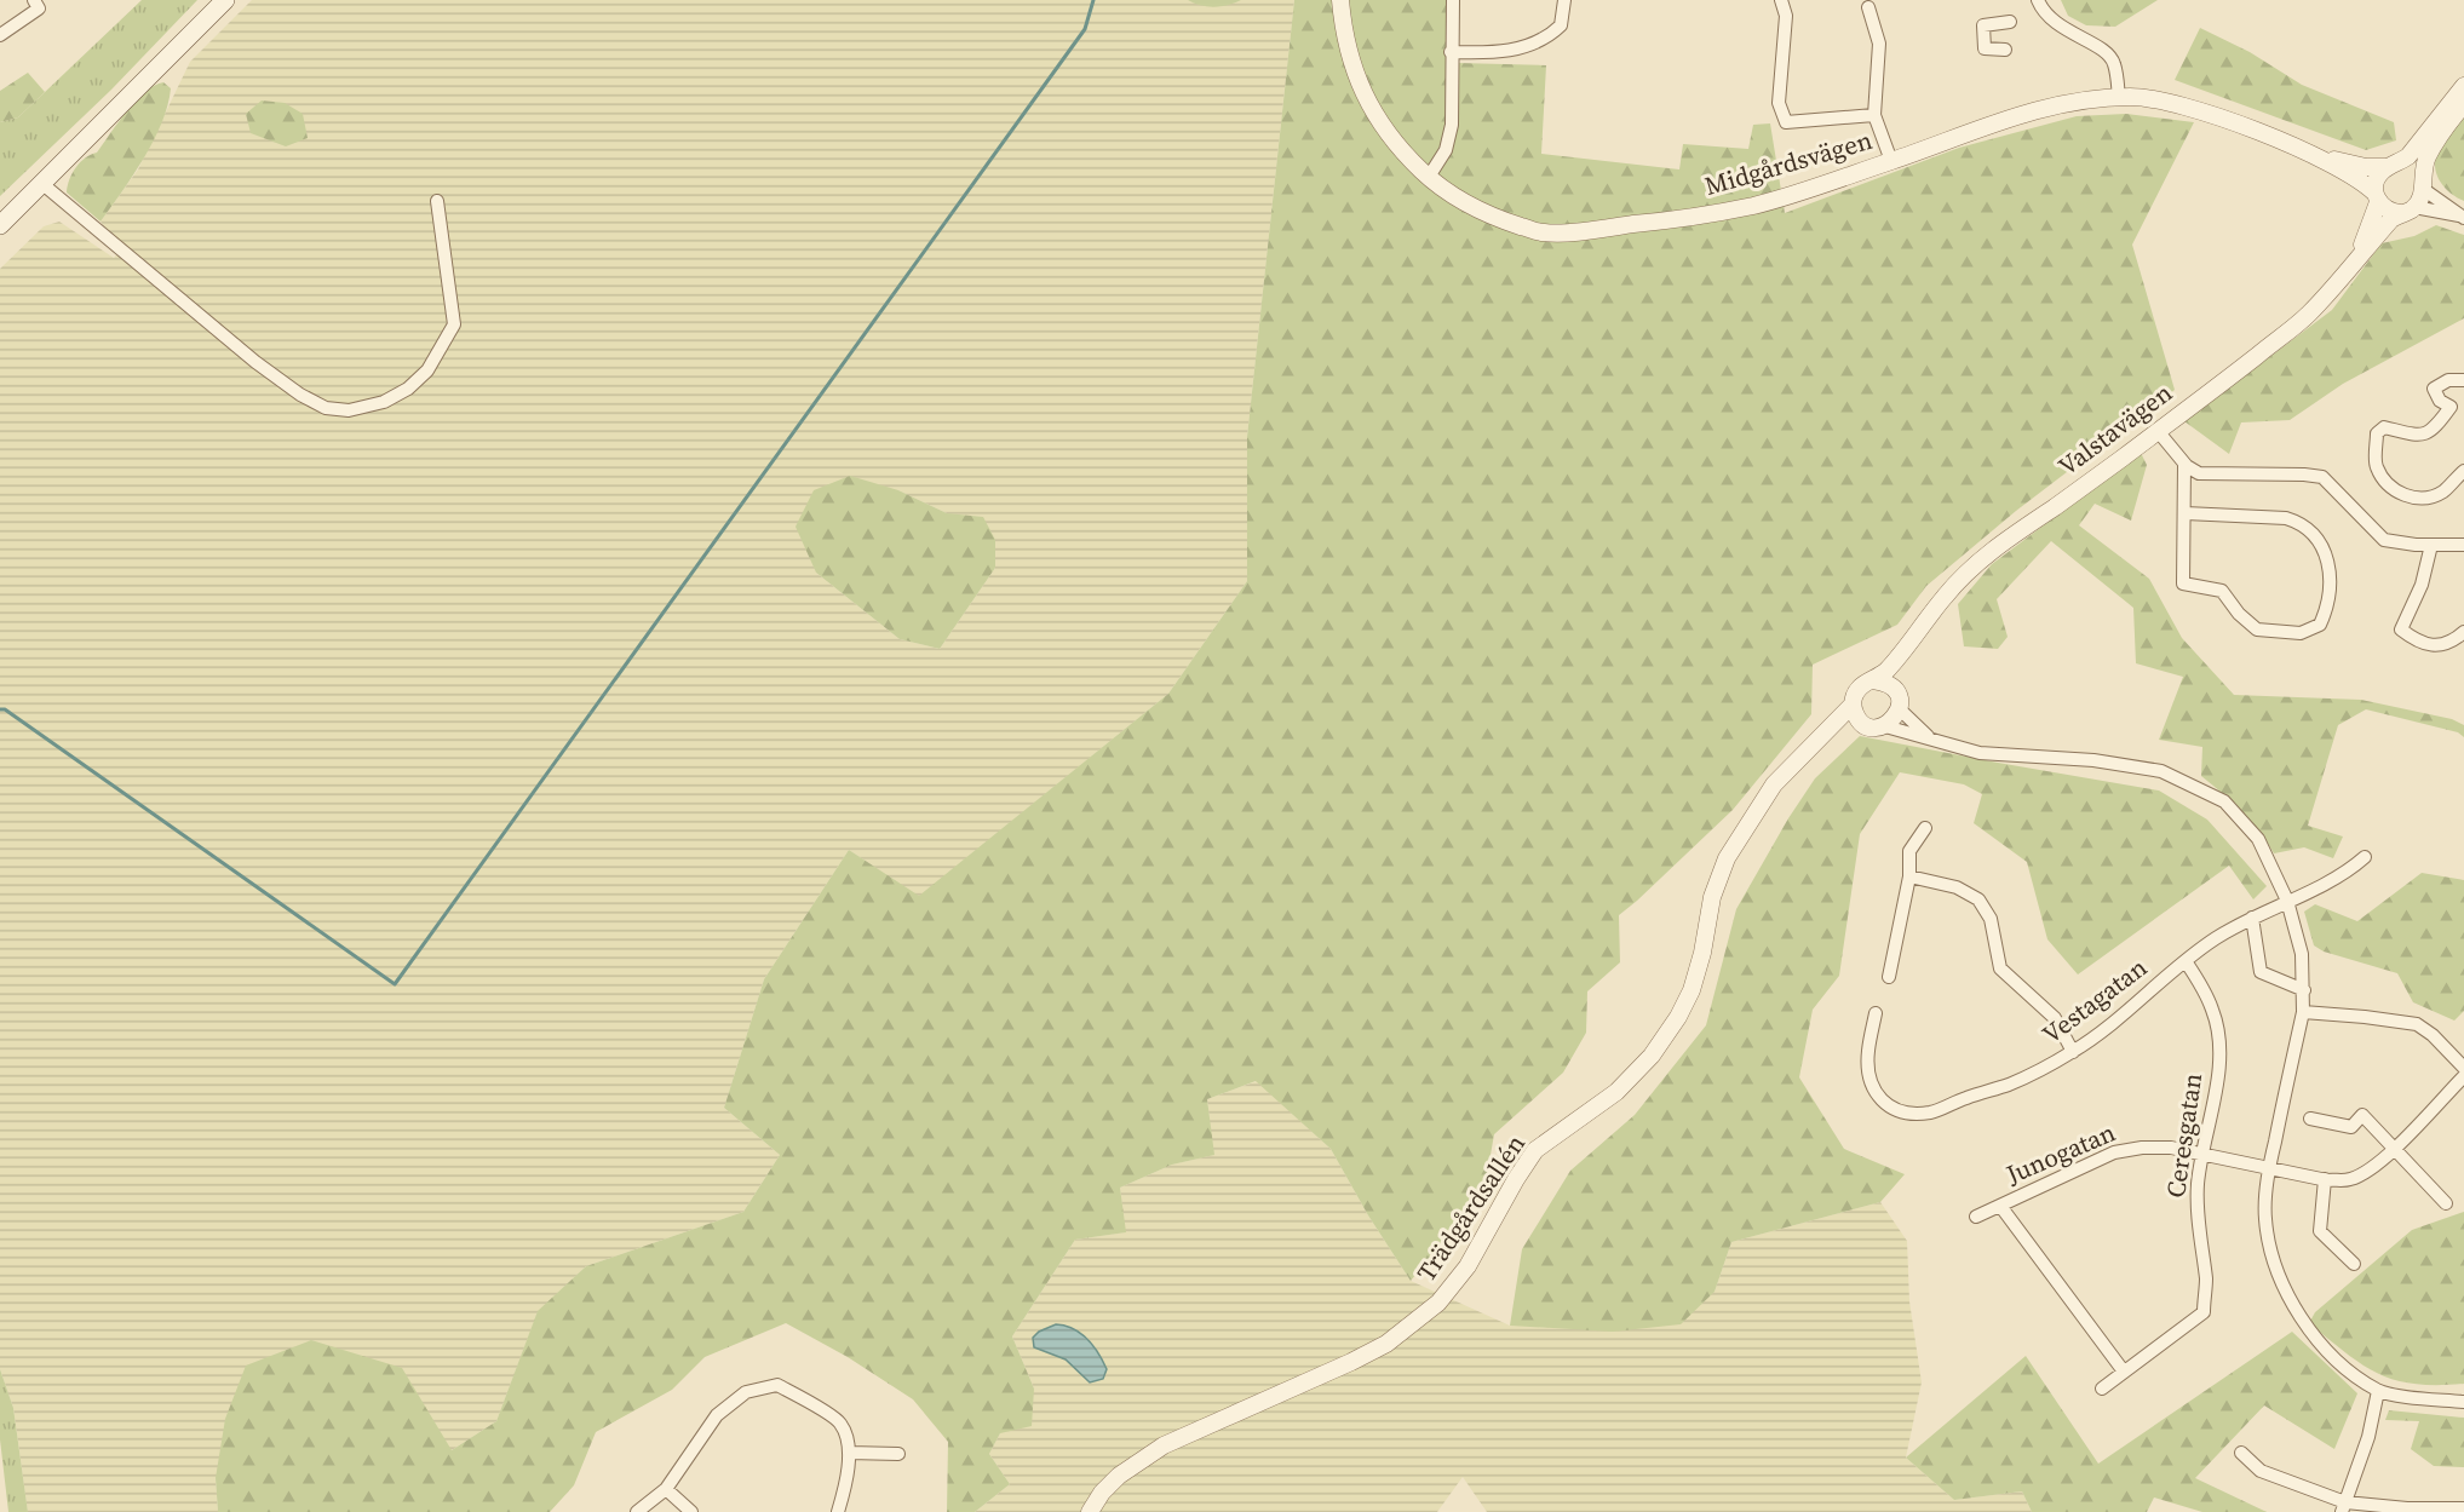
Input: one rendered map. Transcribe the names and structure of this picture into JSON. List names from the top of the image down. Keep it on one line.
{"streets":{"street":["Midgårdsvägen","Valstavägen","Vestagatan","Ceresgatan","Junogatan","Trädgårdsallén"]},"crossings":[["Midgårdsvägen","Valstavägen"],["Valstavägen","Trädgårdsallén"],["Vestagatan","Ceresgatan"],["Ceresgatan","Junogatan"]]}
